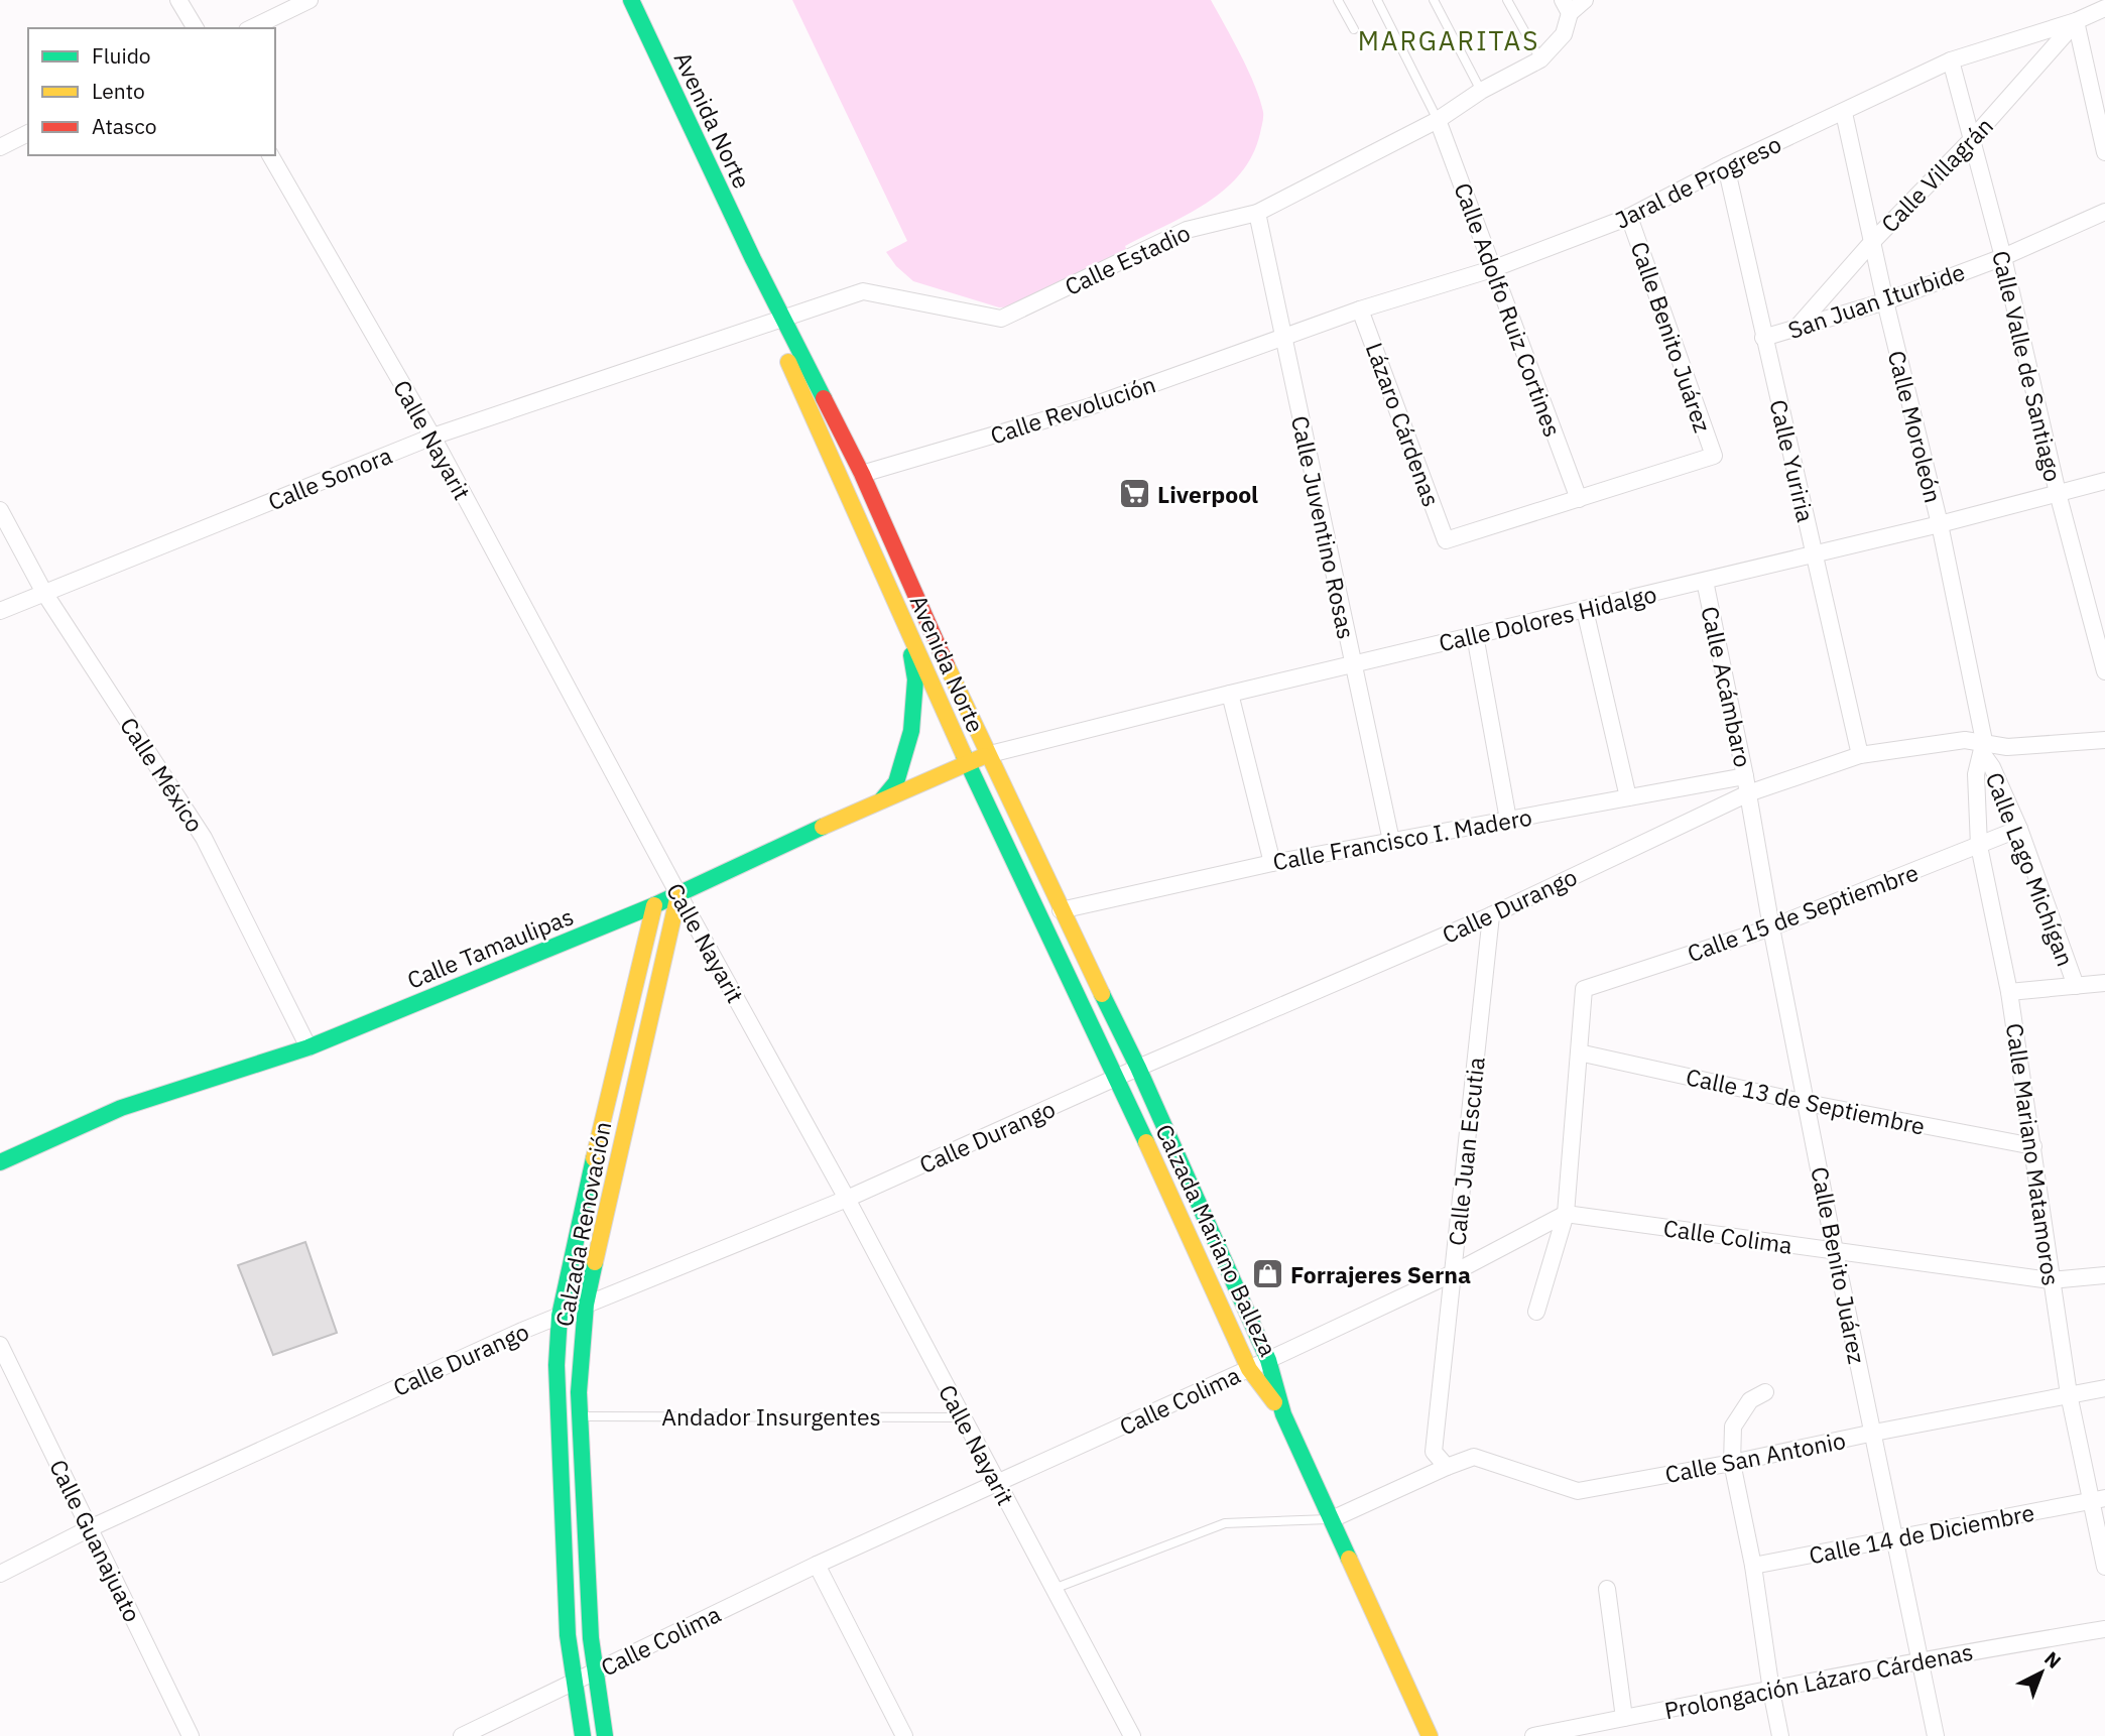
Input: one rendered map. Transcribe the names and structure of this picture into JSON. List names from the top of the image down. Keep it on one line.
{"streets":{"main road":["Avenida Norte","Calle Tamaulipas","Calzada Renovación","Calzada Mariano Balleza"],"street":["Calle Villagrán","Jaral de Progreso","Calle Estadio","San Juan Iturbide","Calle Adolfo Ruiz Cortines","Calle Benito Juárez","Calle Valle de Santiago","Calle Revolución","Lázaro Cárdenas","Calle Moroleón","Calle Nayarit","Calle Yuriria","Calle Sonora","Calle Juventino Rosas","Calle Dolores Hidalgo","Calle Acámbaro","Calle México","Calle Francisco I. Madero","Calle Lago Michígan","Calle Durango","Calle 15 de Septiembre","Calle 13 de Septiembre","Calle Juan Escutia","Calle Mariano Matamoros","Calle Colima","Calle San Antonio","Calle 14 de Diciembre","Calle Guanajuato","Prolongación Lázaro Cárdenas"],"lane":["Andador Insurgentes"]},"crossings":[["Avenida Norte","Calle Estadio"],["Avenida Norte","Calle Revolución"],["Avenida Norte","Calle Sonora"],["Avenida Norte","Calle Dolores Hidalgo"],["Avenida Norte","Calle Francisco I. Madero"],["Avenida Norte","Calle Durango"],["Avenida Norte","Calle Tamaulipas"],["Avenida Norte","Calzada Mariano Balleza"],["Calle Villagrán","Jaral de Progreso"],["Calle Villagrán","San Juan Iturbide"],["Calle Villagrán","Calle Valle de Santiago"],["Calle Villagrán","Calle Moroleón"],["Jaral de Progreso","Calle Adolfo Ruiz Cortines"],["Jaral de Progreso","Calle Benito Juárez"],["Jaral de Progreso","Calle Valle de Santiago"],["Jaral de Progreso","Calle Revolución"],["Jaral de Progreso","Lázaro Cárdenas"],["Jaral de Progreso","Calle Moroleón"],["Jaral de Progreso","Calle Yuriria"],["Jaral de Progreso","Calle Juventino Rosas"],["Calle Estadio","Calle Adolfo Ruiz Cortines"],["Calle Estadio","Calle Sonora"],["Calle Estadio","Calle Juventino Rosas"],["San Juan Iturbide","Calle Valle de Santiago"],["San Juan Iturbide","Calle Moroleón"],["San Juan Iturbide","Calle Yuriria"],["Calle Adolfo Ruiz Cortines","Calle Benito Juárez"],["Calle Adolfo Ruiz Cortines","Lázaro Cárdenas"],["Calle Benito Juárez","Lázaro Cárdenas"],["Calle Benito Juárez","Calle Acámbaro"],["Calle Benito Juárez","Calle Durango"],["Calle Benito Juárez","Calle 15 de Septiembre"],["Calle Benito Juárez","Calle 13 de Septiembre"],["Calle Benito Juárez","Calle Colima"],["Calle Benito Juárez","Calle San Antonio"],["Calle Benito Juárez","Calle 14 de Diciembre"],["Calle Benito Juárez","Prolongación Lázaro Cárdenas"],["Calle Valle de Santiago","Calle Dolores Hidalgo"],["Calle Revolución","Calle Juventino Rosas"],["Calle Moroleón","Calle Dolores Hidalgo"],["Calle Moroleón","Calle Lago Michígan"],["Calle Moroleón","Calle Durango"],["Calle Moroleón","Calle Mariano Matamoros"],["Calle Nayarit","Calle Sonora"],["Calle Nayarit","Calle Durango"],["Calle Nayarit","Calle Tamaulipas"],["Calle Nayarit","Calzada Renovación"],["Calle Nayarit","Calle Colima"],["Calle Nayarit","Andador Insurgentes"],["Calle Yuriria","Calle Dolores Hidalgo"],["Calle Yuriria","Calle Durango"],["Calle Sonora","Calle México"],["Calle Juventino Rosas","Calle Dolores Hidalgo"],["Calle Juventino Rosas","Calle Francisco I. Madero"],["Calle Dolores Hidalgo","Calle Acámbaro"],["Calle Dolores Hidalgo","Calle Tamaulipas"],["Calle Acámbaro","Calle Francisco I. Madero"],["Calle Acámbaro","Calle Durango"],["Calle México","Calle Tamaulipas"],["Calle Lago Michígan","Calle Durango"],["Calle Lago Michígan","Calle 15 de Septiembre"],["Calle Lago Michígan","Calle Mariano Matamoros"],["Calle Durango","Calle Juan Escutia"],["Calle Durango","Calle Mariano Matamoros"],["Calle Durango","Calzada Renovación"],["Calle Durango","Calzada Mariano Balleza"],["Calle Durango","Calle Guanajuato"],["Calle 15 de Septiembre","Calle 13 de Septiembre"],["Calle 15 de Septiembre","Calle Mariano Matamoros"],["Calle Tamaulipas","Calzada Renovación"],["Calle 13 de Septiembre","Calle Mariano Matamoros"],["Calle Juan Escutia","Calle Colima"],["Calle Juan Escutia","Calle San Antonio"],["Calle Mariano Matamoros","Calle Colima"],["Calle Mariano Matamoros","Calle San Antonio"],["Calle Mariano Matamoros","Calle 14 de Diciembre"],["Calzada Renovación","Calle Colima"],["Calzada Renovación","Andador Insurgentes"],["Calle Colima","Calzada Mariano Balleza"],["Calzada Mariano Balleza","Calle San Antonio"]],"districts":["MARGARITAS"],"places":{"supermarket":["Liverpool"],"shop":["Forrajeres Serna"]},"legend":["Fluido","Lento","Atasco"],"north":"top right"}
